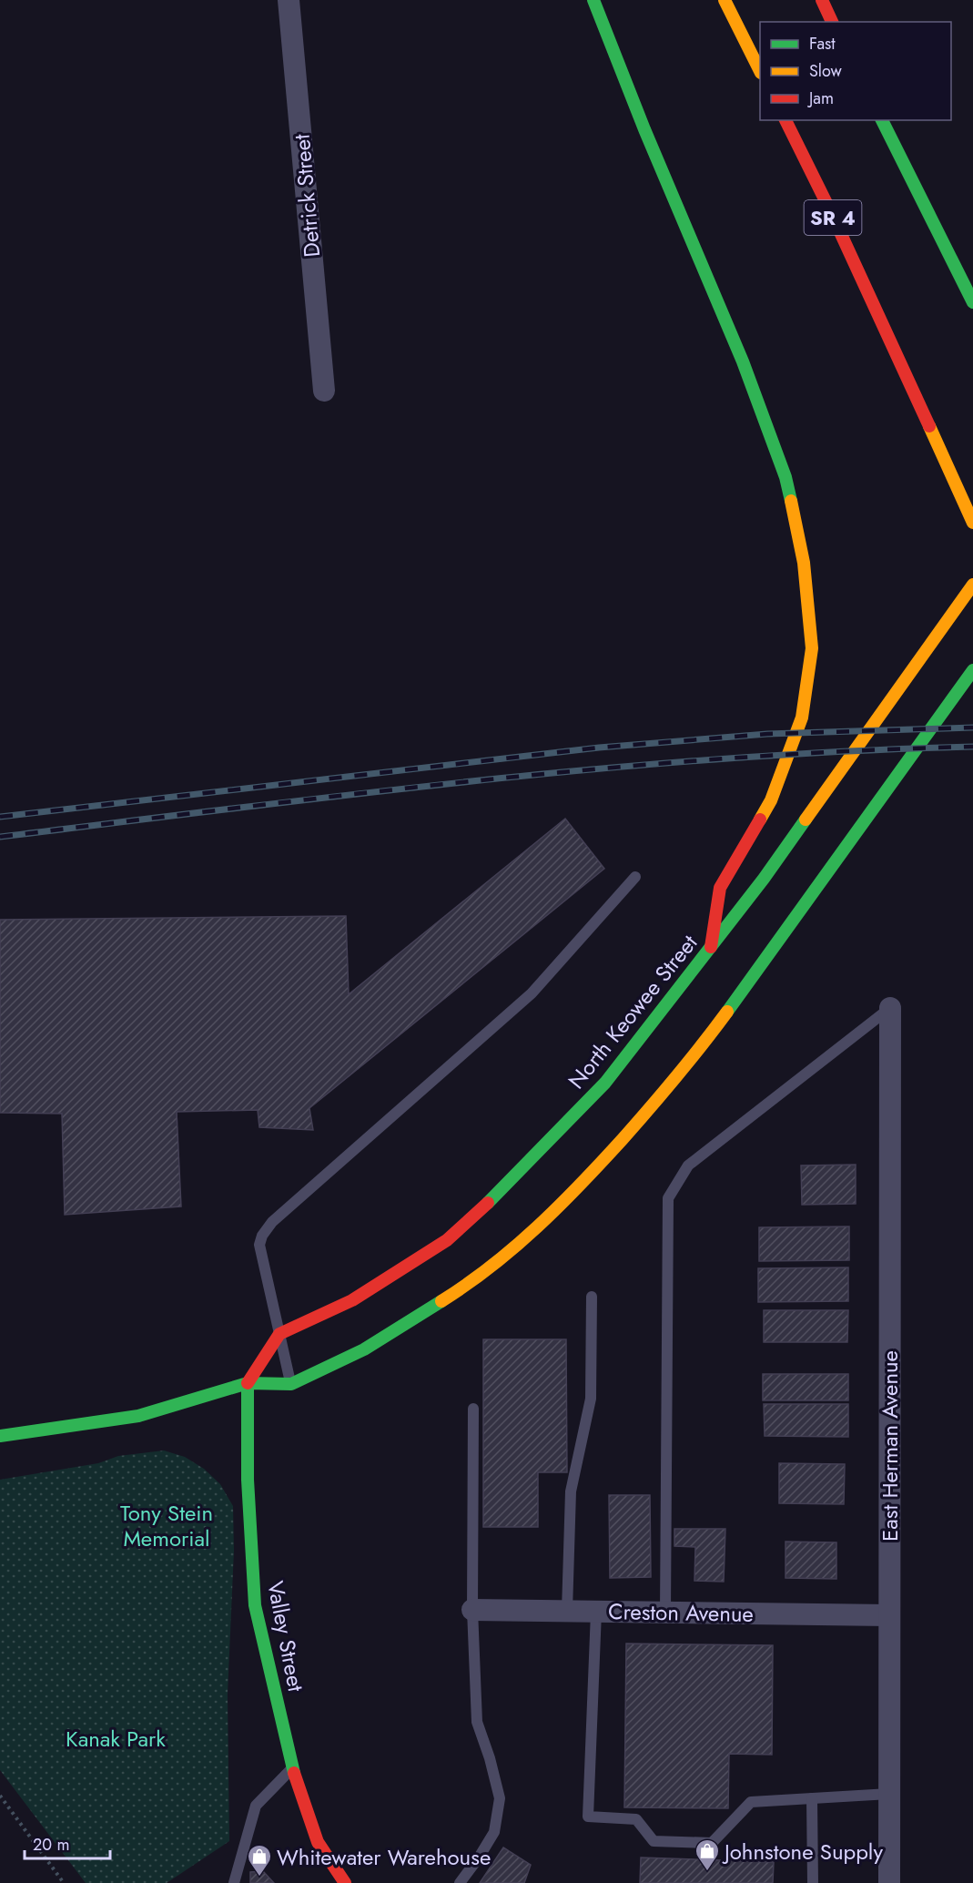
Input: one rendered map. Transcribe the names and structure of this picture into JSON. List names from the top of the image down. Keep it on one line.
{"streets":{"main road":["SR 4","North Keowee Street","Valley Street"],"street":["Detrick Street","East Herman Avenue","Creston Avenue"]},"crossings":[["East Herman Avenue","Creston Avenue"]],"parks":["Tony Stein Memorial","Kanak Park"],"places":{"shop":["Johnstone Supply","Whitewater Warehouse"]},"legend":["Fast","Slow","Jam"],"scale_bar":"20 m"}
